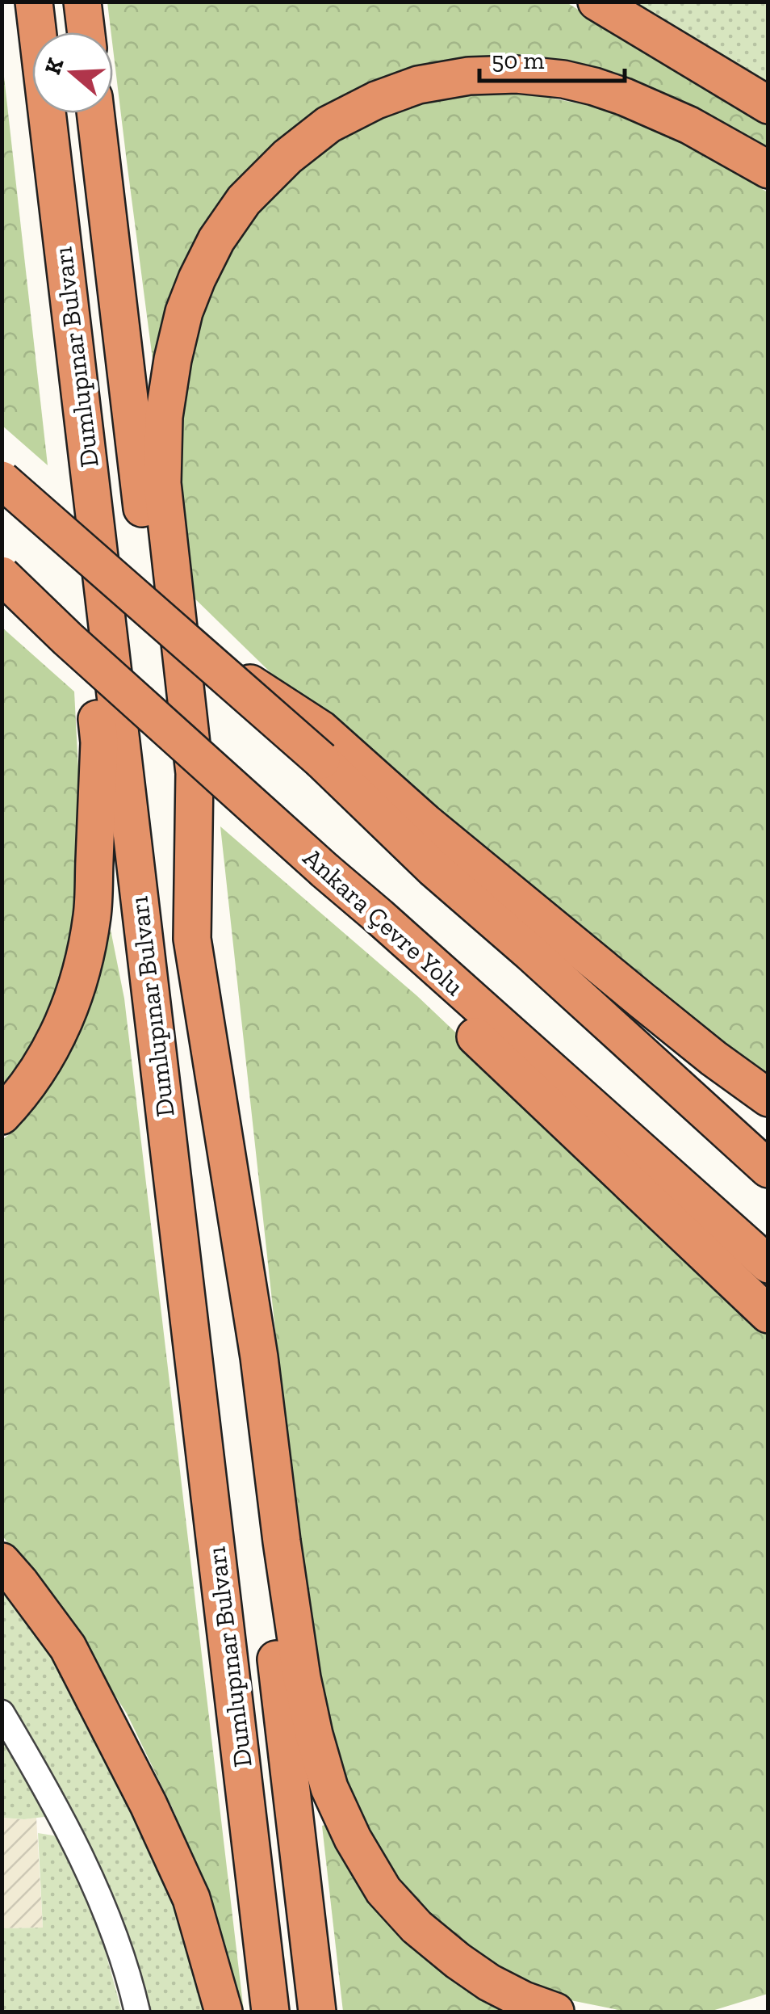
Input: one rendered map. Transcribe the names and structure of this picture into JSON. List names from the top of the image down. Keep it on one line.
{"streets":{"highway":["Dumlupınar Bulvarı","Ankara Çevre Yolu"]},"scale_bar":"50 m","north":"left"}
